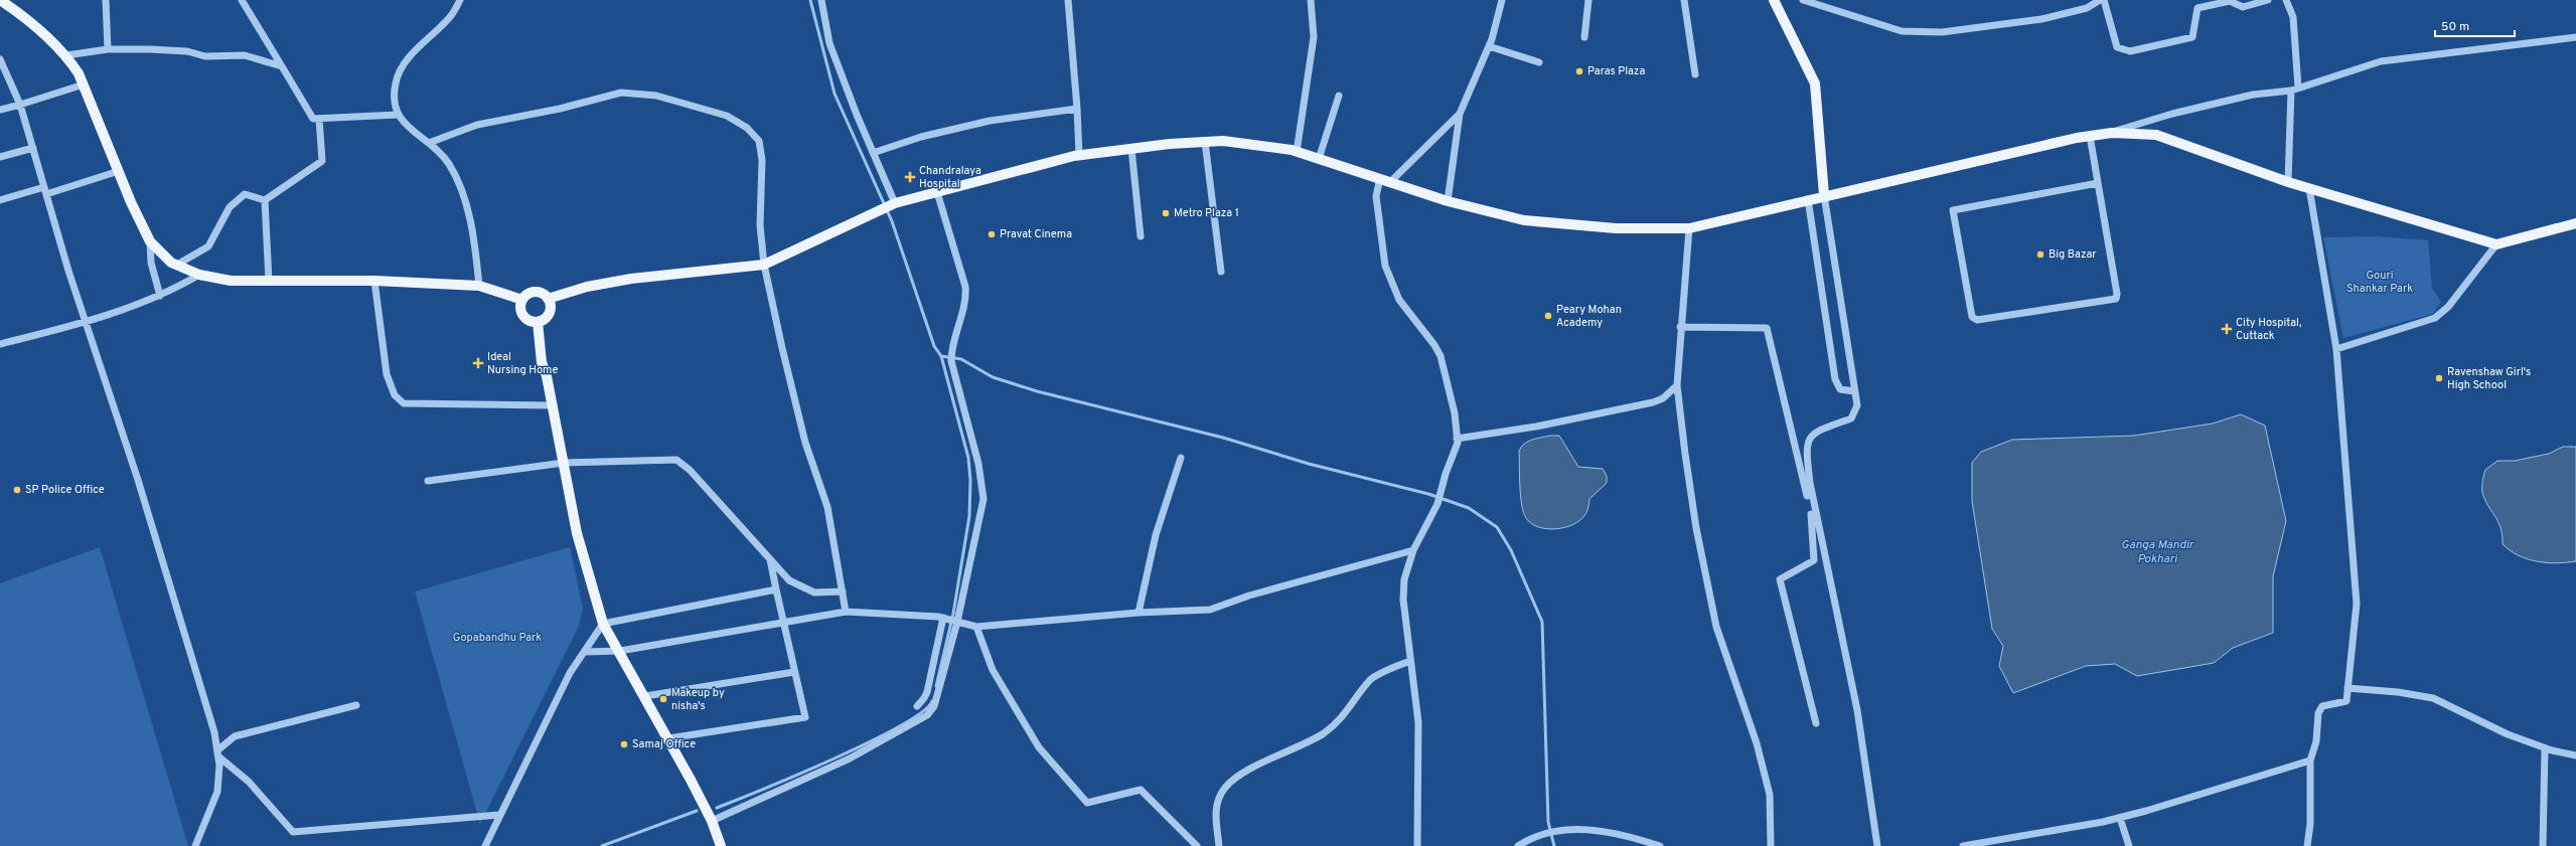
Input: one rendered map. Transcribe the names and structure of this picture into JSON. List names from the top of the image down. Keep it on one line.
{"water":["Ganga Mandir Pokhari"],"parks":["Gouri Shankar Park","Gopabandhu Park"],"places":{"other":["Paras Plaza","Metro Plaza 1","Pravat Cinema","Big Bazar","Peary Mohan Academy","Ravenshaw Girl's High School","SP Police Office","Makeup by nisha's","Samaj Office"],"health":["Chandralaya Hospital","City Hospital, Cuttack","Ideal Nursing Home"]},"scale_bar":"50 m"}
